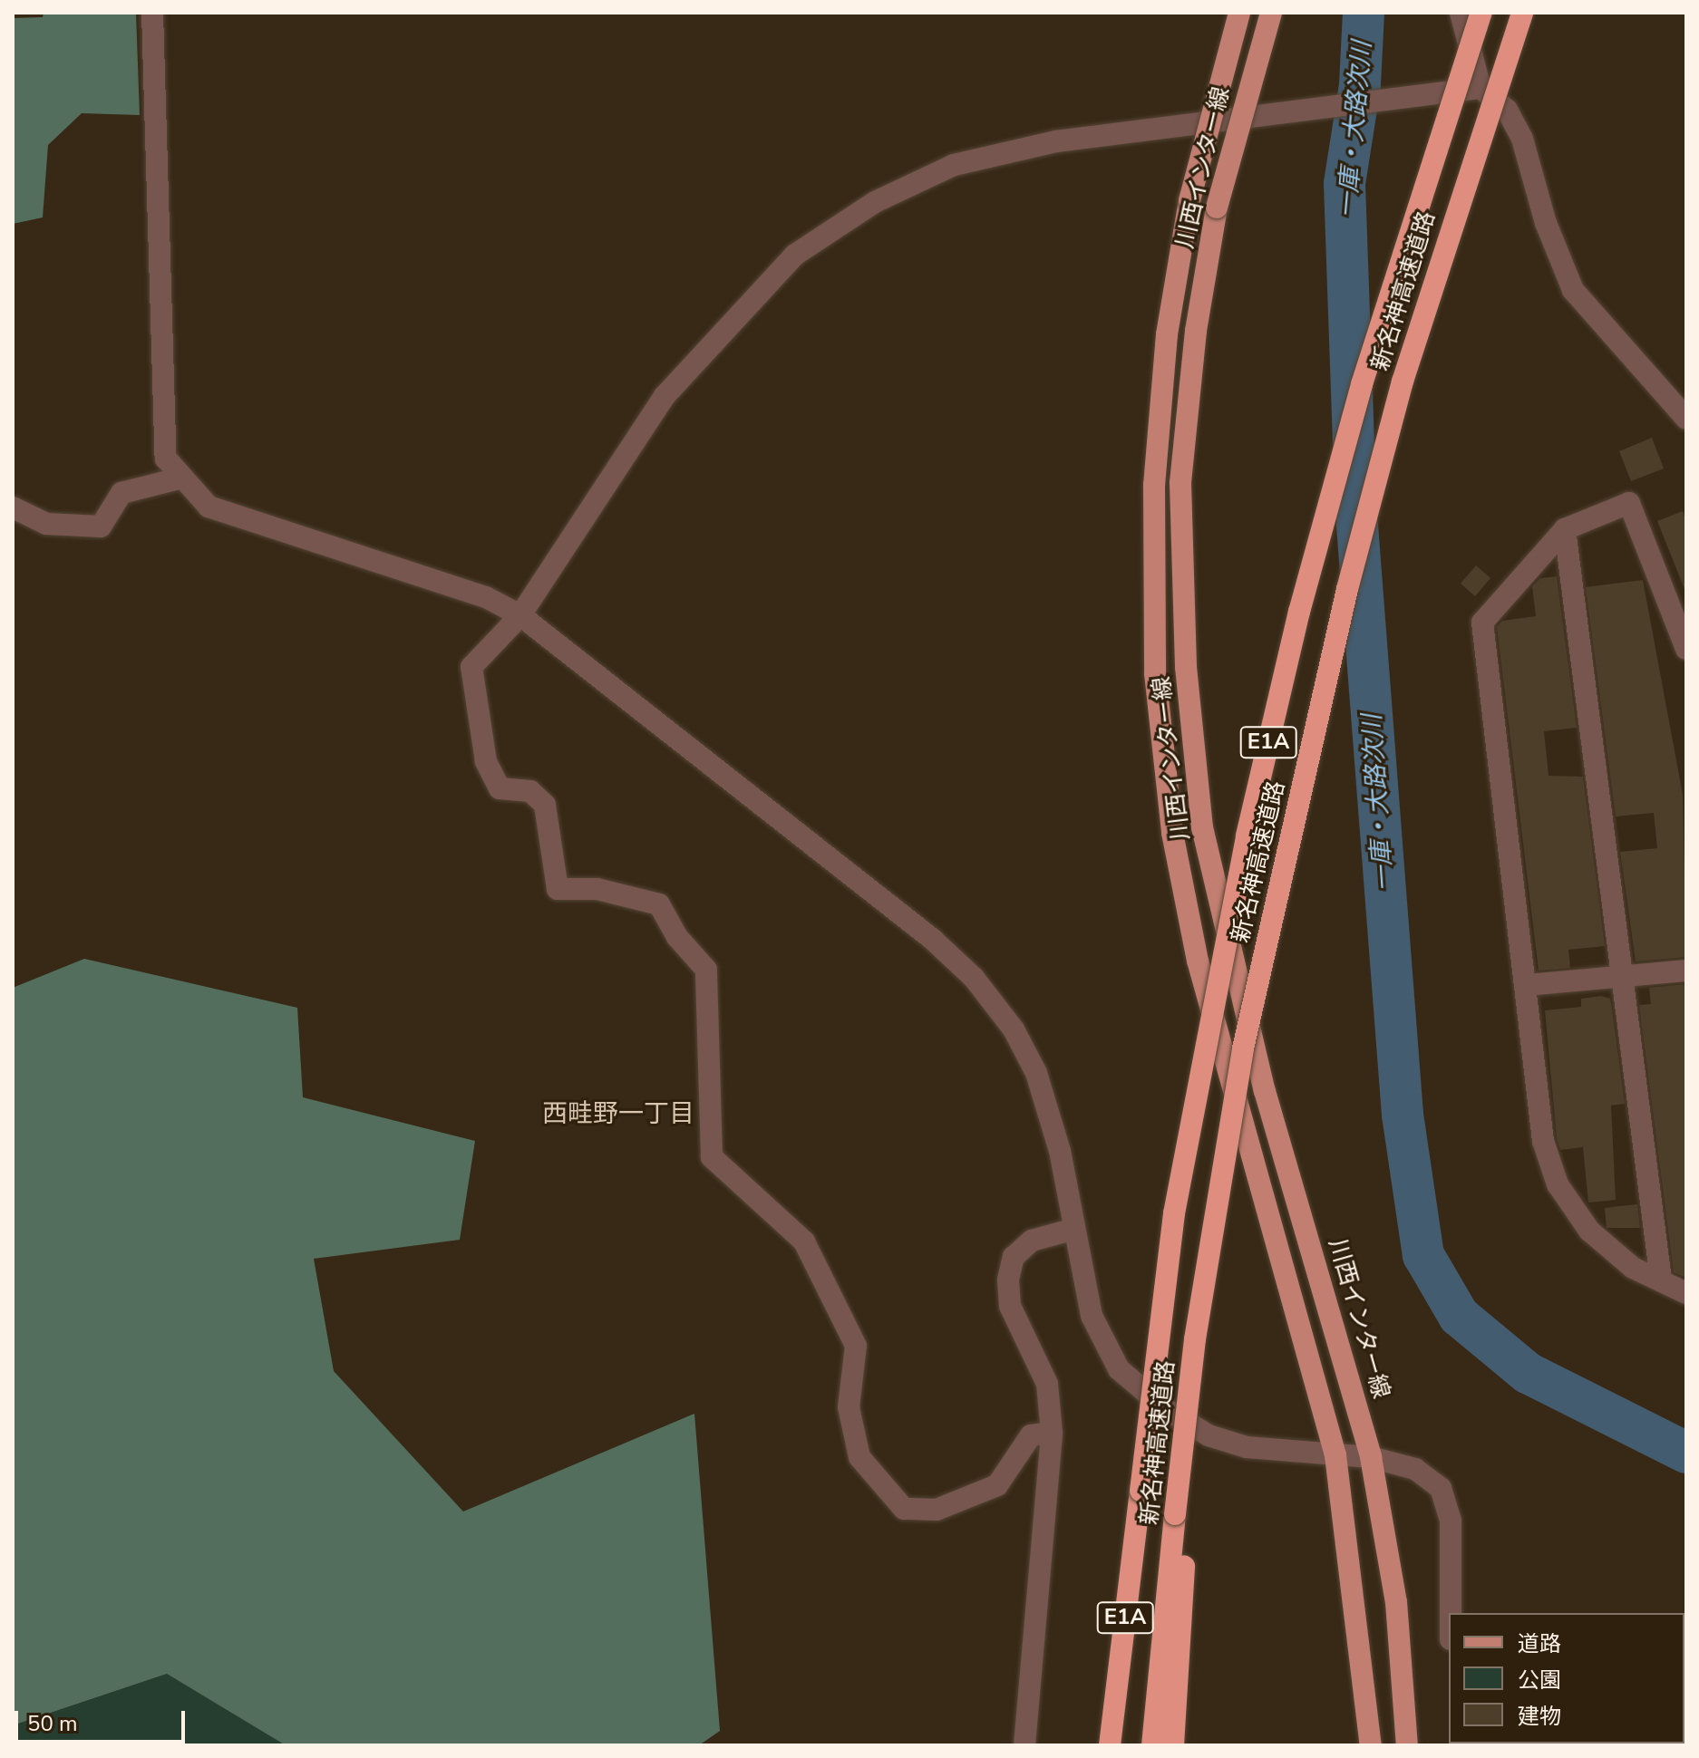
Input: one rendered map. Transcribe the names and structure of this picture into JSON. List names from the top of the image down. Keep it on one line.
{"streets":{"highway":["新名神高速道路","E1A"],"main road":["川西インター線"]},"districts":["西畦野一丁目"],"water":["一庫・大路次川"],"legend":["道路","公園","建物"],"scale_bar":"50 m"}
